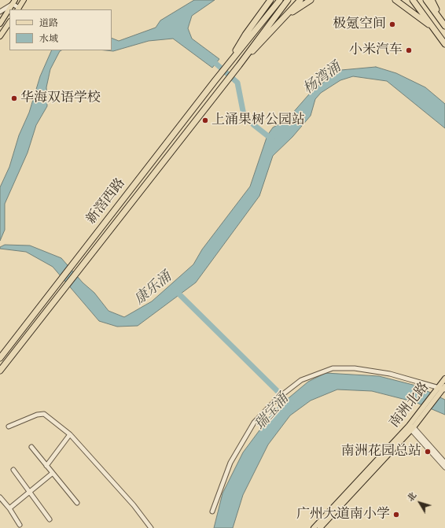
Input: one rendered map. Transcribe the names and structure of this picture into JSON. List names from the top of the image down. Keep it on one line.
{"streets":{"highway":["新滘西路"],"main road":["南洲北路"]},"water":["杨湾涌","康乐涌","瑞宝涌"],"places":["极氪空间","小米汽车","华海双语学校","上涌果树公园站","南洲花园总站","广州大道南小学"],"legend":["道路","水域"],"north":"top left"}
